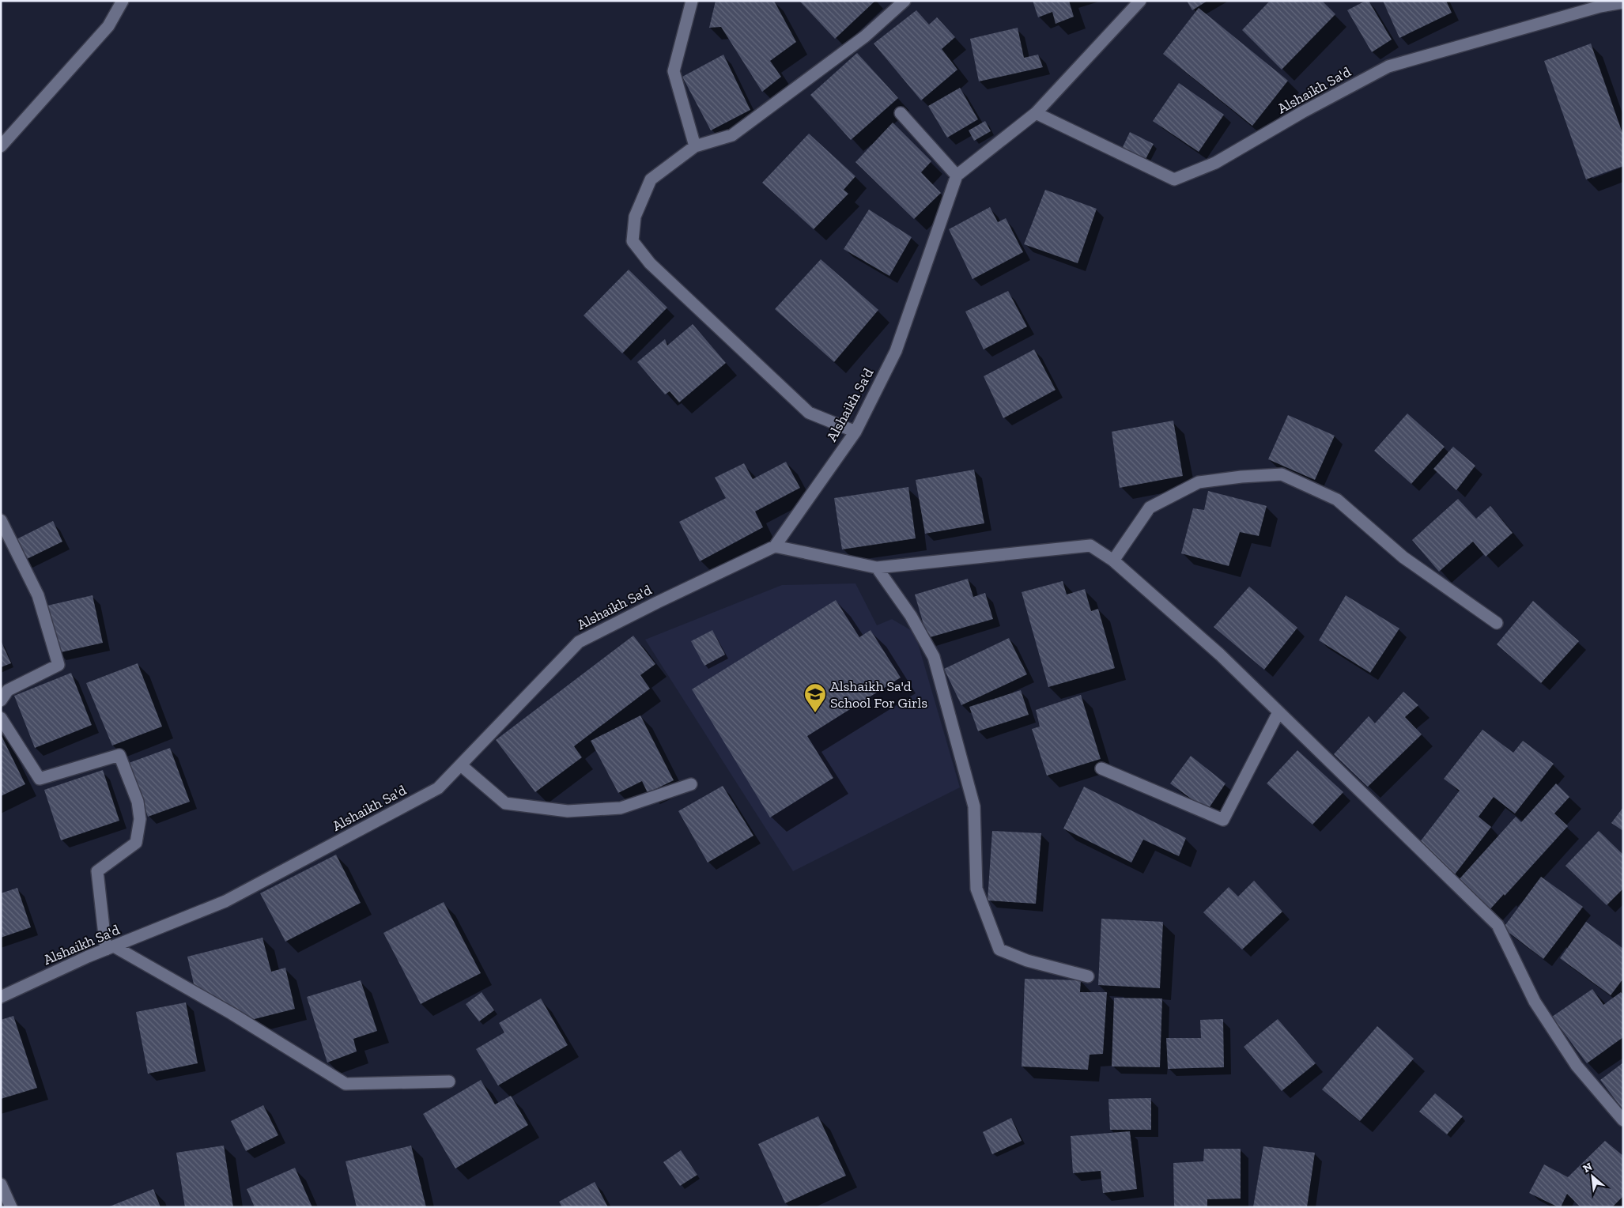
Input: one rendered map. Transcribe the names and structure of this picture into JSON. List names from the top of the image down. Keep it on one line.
{"streets":{"street":["Alshaikh Sa'd"]},"places":{"school or university":["Alshaikh Sa'd School For Girls"]},"north":"top left"}
